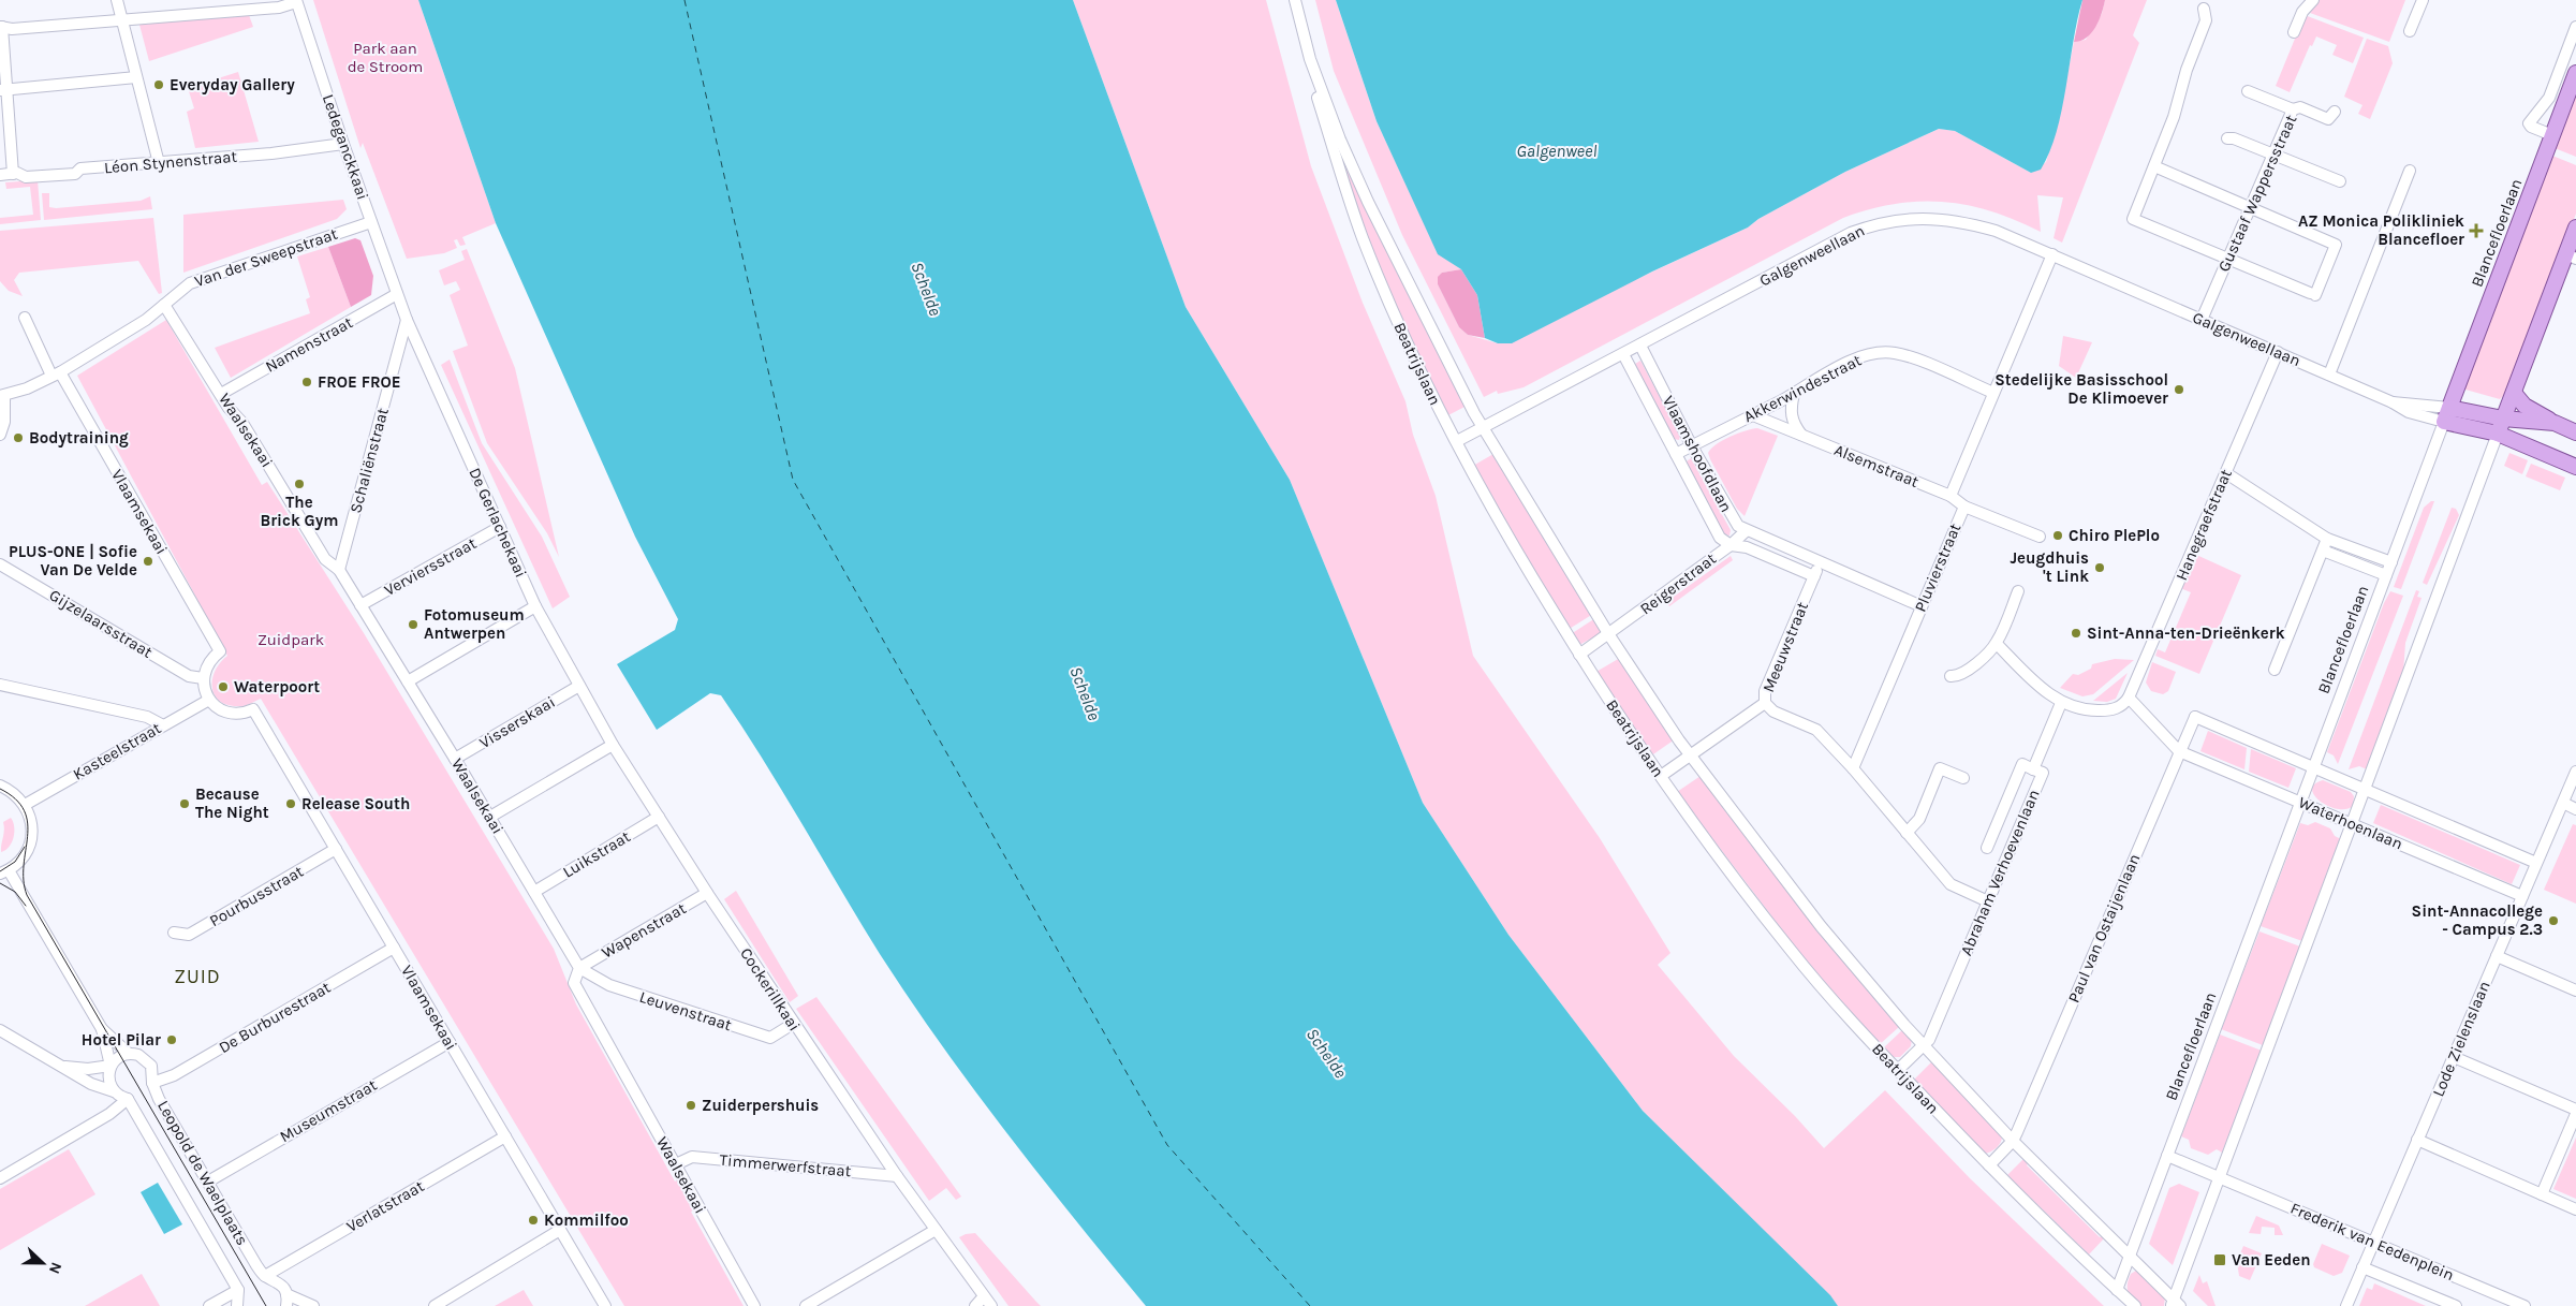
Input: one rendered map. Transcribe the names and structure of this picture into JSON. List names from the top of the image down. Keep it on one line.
{"streets":{"main road":["Blancefloerlaan"],"street":["Ledeganckkaai","Léon Stynenstraat","Gustaaf Wappersstraat","Galgenweellaan","Van der Sweepstraat","Namenstraat","Beatrijslaan","Akkerwindestraat","Waalsekaai","Vlaamshoofdlaan","Schaliënstraat","Alsemstraat","Vlaamsekaai","De Gerlachekaai","Hanegraefstraat","Verviersstraat","Pluvierstraat","Reigerstraat","Gijzelaarsstraat","Meeuwstraat","Visserskaai","Kasteelstraat","Waterhoenlaan","Luikstraat","Abraham Verhoevenlaan","Pourbusstraat","Paul van Ostaijenlaan","Wapenstraat","Cockerillkaai","Leuvenstraat","De Burburestraat","Lode Zielenslaan","Museumstraat","Timmerwerfstraat","Leopold de Waelplaats","Verlatstraat","Frederik van Eedenplein"]},"crossings":[["Ledeganckkaai","Léon Stynenstraat"],["Ledeganckkaai","Van der Sweepstraat"],["Ledeganckkaai","Namenstraat"],["Ledeganckkaai","De Gerlachekaai"],["Gustaaf Wappersstraat","Galgenweellaan"],["Blancefloerlaan","Galgenweellaan"],["Blancefloerlaan","Beatrijslaan"],["Blancefloerlaan","Waterhoenlaan"],["Blancefloerlaan","Paul van Ostaijenlaan"],["Galgenweellaan","Beatrijslaan"],["Galgenweellaan","Vlaamshoofdlaan"],["Galgenweellaan","Hanegraefstraat"],["Van der Sweepstraat","Waalsekaai"],["Van der Sweepstraat","Vlaamsekaai"],["Namenstraat","Waalsekaai"],["Namenstraat","De Gerlachekaai"],["Beatrijslaan","Reigerstraat"],["Beatrijslaan","Meeuwstraat"],["Beatrijslaan","Abraham Verhoevenlaan"],["Beatrijslaan","Paul van Ostaijenlaan"],["Akkerwindestraat","Vlaamshoofdlaan"],["Akkerwindestraat","Alsemstraat"],["Waalsekaai","Schaliënstraat"],["Waalsekaai","Verviersstraat"],["Waalsekaai","Visserskaai"],["Waalsekaai","Luikstraat"],["Waalsekaai","Wapenstraat"],["Waalsekaai","Leuvenstraat"],["Waalsekaai","Timmerwerfstraat"],["Vlaamshoofdlaan","Pluvierstraat"],["Vlaamshoofdlaan","Reigerstraat"],["Vlaamshoofdlaan","Meeuwstraat"],["Schaliënstraat","De Gerlachekaai"],["Alsemstraat","Pluvierstraat"],["Vlaamsekaai","Gijzelaarsstraat"],["Vlaamsekaai","Kasteelstraat"],["Vlaamsekaai","Pourbusstraat"],["Vlaamsekaai","De Burburestraat"],["Vlaamsekaai","Museumstraat"],["Vlaamsekaai","Verlatstraat"],["De Gerlachekaai","Verviersstraat"],["De Gerlachekaai","Visserskaai"],["De Gerlachekaai","Cockerillkaai"],["Waterhoenlaan","Paul van Ostaijenlaan"],["Waterhoenlaan","Lode Zielenslaan"],["Luikstraat","Cockerillkaai"],["Wapenstraat","Cockerillkaai"],["Wapenstraat","Leuvenstraat"],["Cockerillkaai","Leuvenstraat"],["Cockerillkaai","Timmerwerfstraat"],["De Burburestraat","Leopold de Waelplaats"],["Lode Zielenslaan","Frederik van Eedenplein"],["Museumstraat","Leopold de Waelplaats"],["Leopold de Waelplaats","Verlatstraat"]],"districts":["ZUID"],"water":["Galgenweel","Schelde"],"parks":["Park aan de Stroom","Zuidpark"],"places":{"other":["Everyday Gallery","FROE FROE","Stedelijke Basisschool De Klimoever","Bodytraining","The Brick Gym","Chiro PlePlo","PLUS-ONE | Sofie Van De Velde","Jeugdhuis 't Link","Fotomuseum Antwerpen","Sint-Anna-ten-Drieënkerk","Waterpoort","Because The Night","Release South","Sint-Annacollege - Campus 2.3","Hotel Pilar","Zuiderpershuis","Kommilfoo"],"health":["AZ Monica Polikliniek Blancefloer"],"transit":["Van Eeden"]},"north":"right"}
